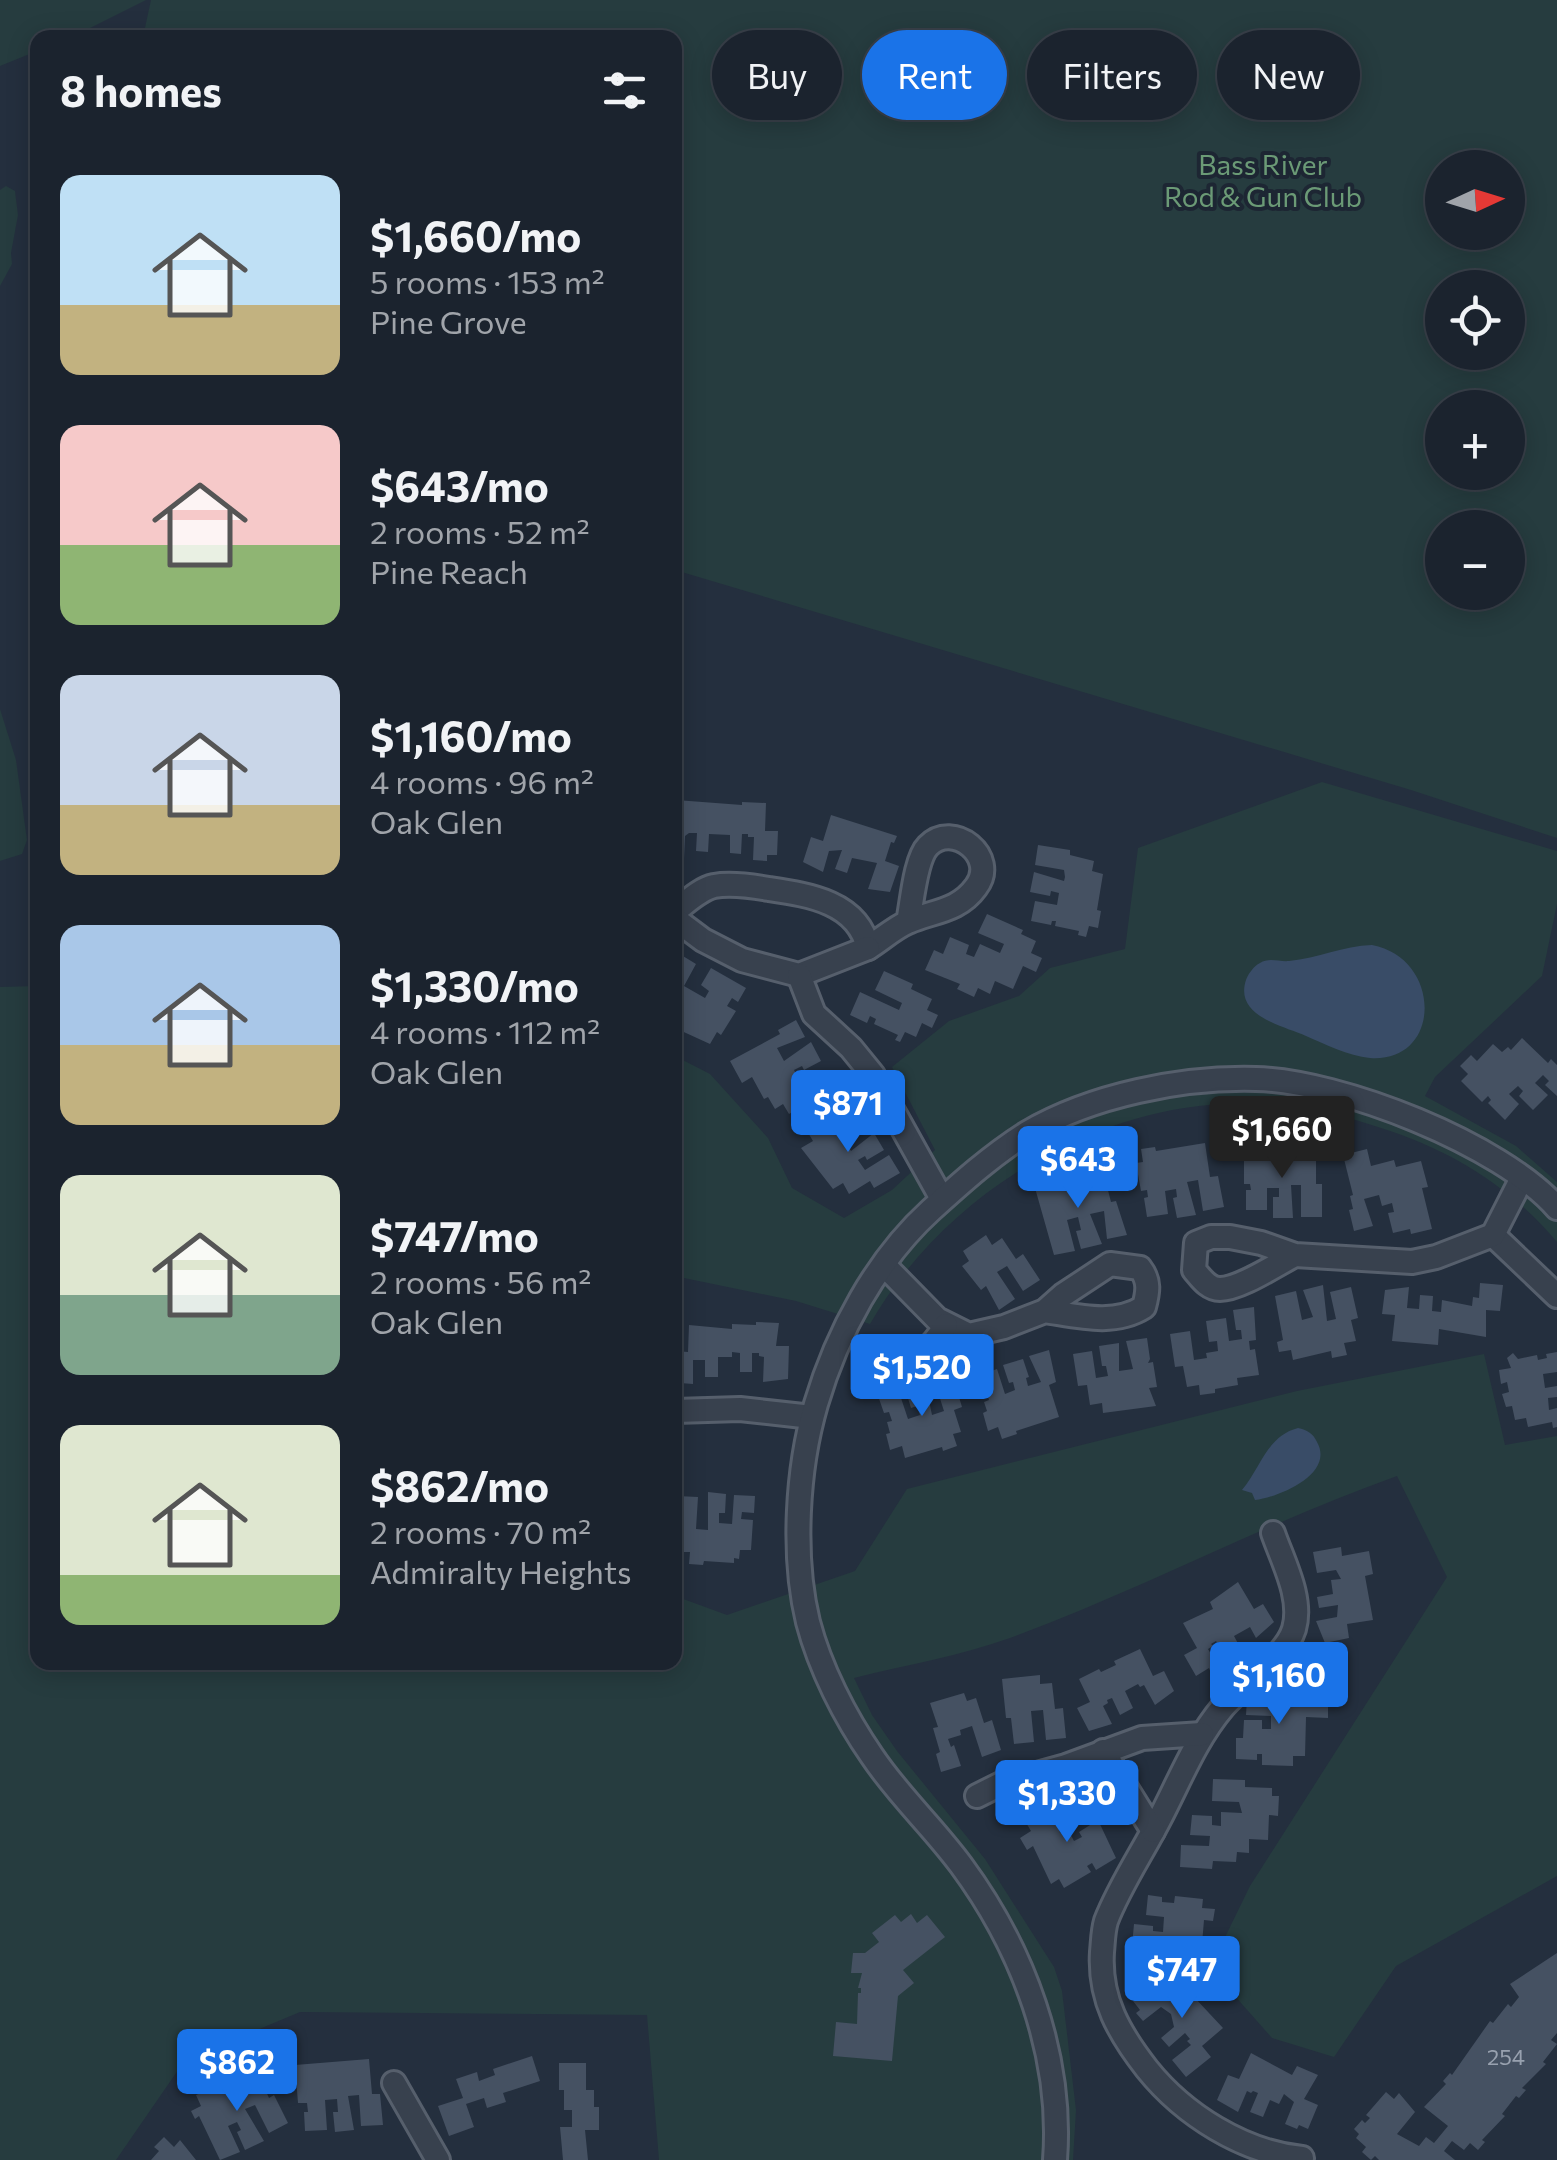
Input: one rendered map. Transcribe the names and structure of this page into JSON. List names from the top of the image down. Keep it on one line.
{"parks":["Bass River Rod & Gun Club"],"house_numbers":["254"],"north":"right","page":{"chip":["Buy","Rent","Filters","New"],"heading":"8 homes","map_buttons":["+","−"],"list":[{"name":"$1,660/mo","note":"5 rooms · 153 m² · Pine Grove"},{"name":"$643/mo","note":"2 rooms · 52 m² · Pine Reach"},{"name":"$1,160/mo","note":"4 rooms · 96 m² · Oak Glen"},{"name":"$1,330/mo","note":"4 rooms · 112 m² · Oak Glen"},{"name":"$747/mo","note":"2 rooms · 56 m² · Oak Glen"},{"name":"$862/mo","note":"2 rooms · 70 m² · Admiralty Heights"}],"price":["$871","$1,660","$643","$1,520","$1,160","$1,330","$747","$862"]}}
